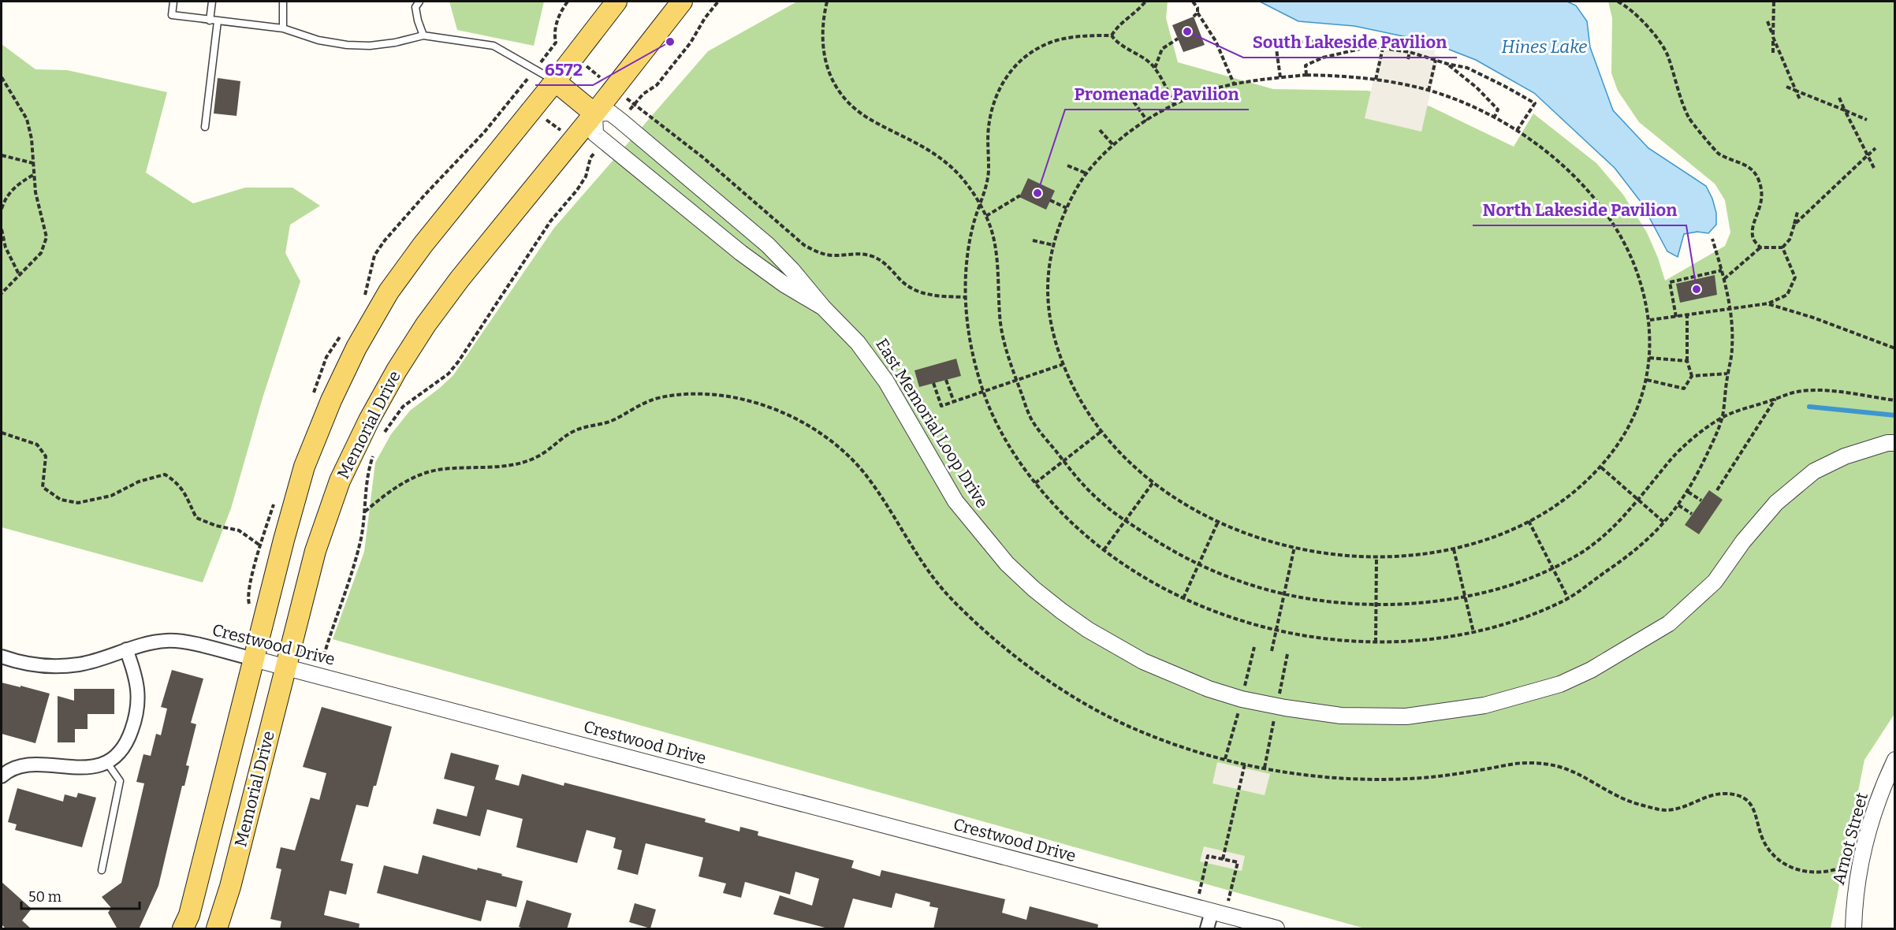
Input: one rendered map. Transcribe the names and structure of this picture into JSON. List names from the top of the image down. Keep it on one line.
{"streets":{"main road":["Memorial Drive"],"street":["East Memorial Loop Drive","Crestwood Drive","Arnot Street"]},"crossings":[["East Memorial Loop Drive","Memorial Drive"],["Memorial Drive","Crestwood Drive"]],"water":["Hines Lake"],"places":["South Lakeside Pavilion","6572","Promenade Pavilion","North Lakeside Pavilion"],"scale_bar":"50 m"}
